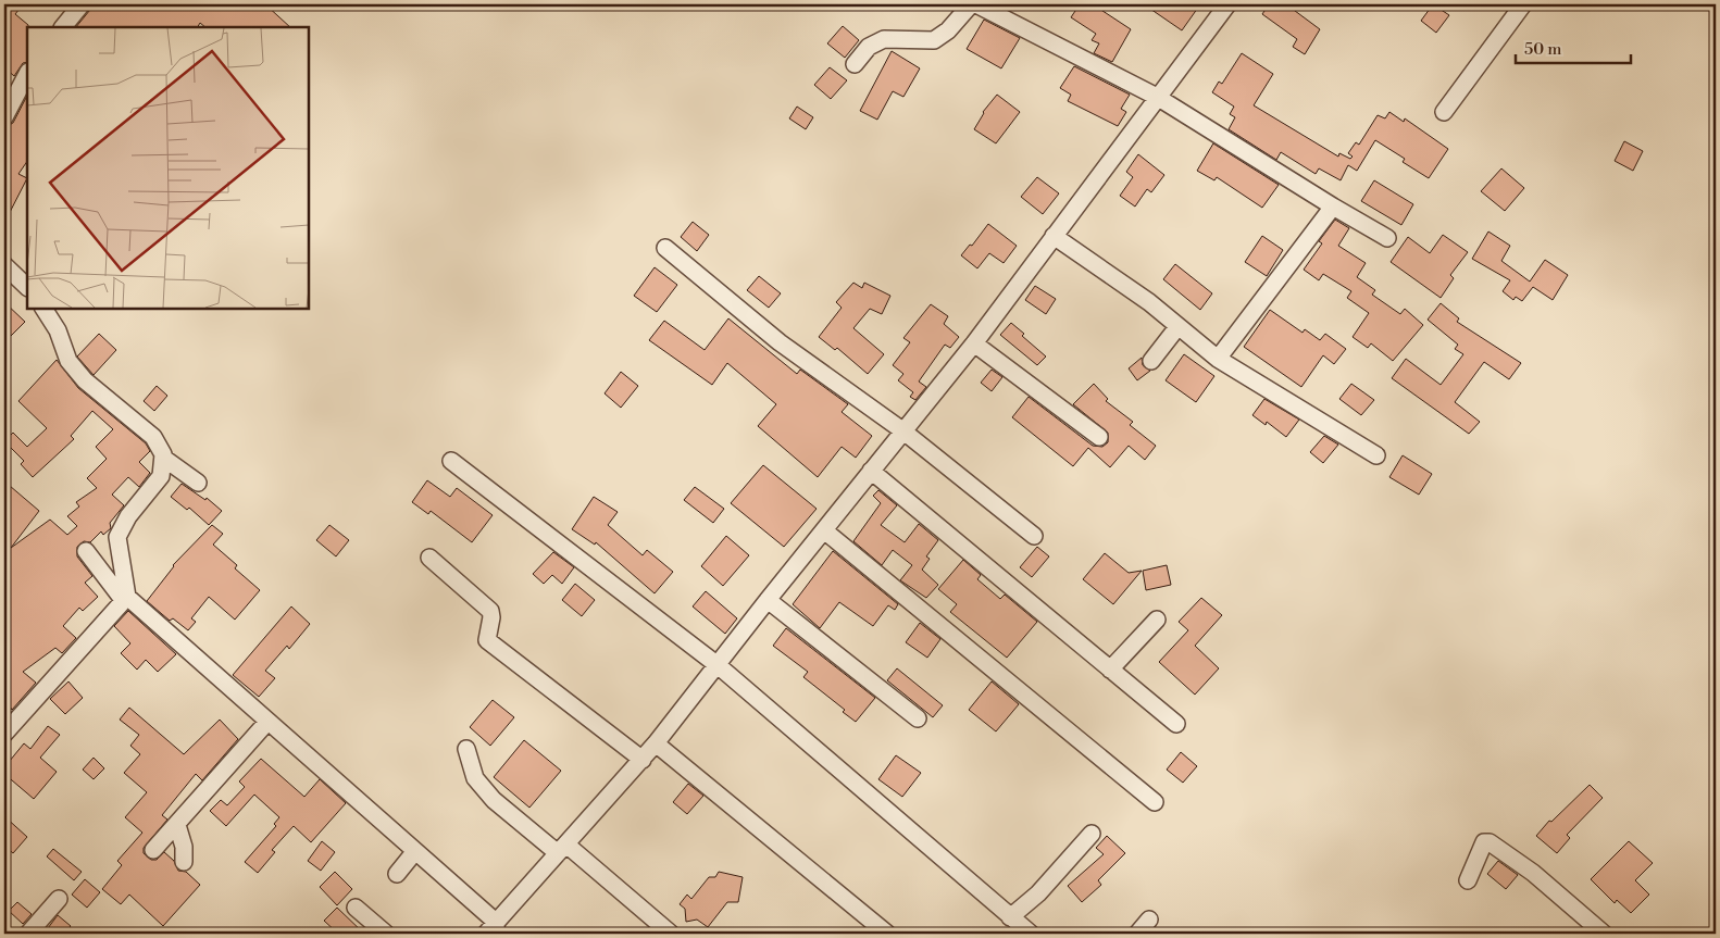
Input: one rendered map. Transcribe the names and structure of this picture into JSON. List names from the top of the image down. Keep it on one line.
{"scale_bar":"50 m"}
